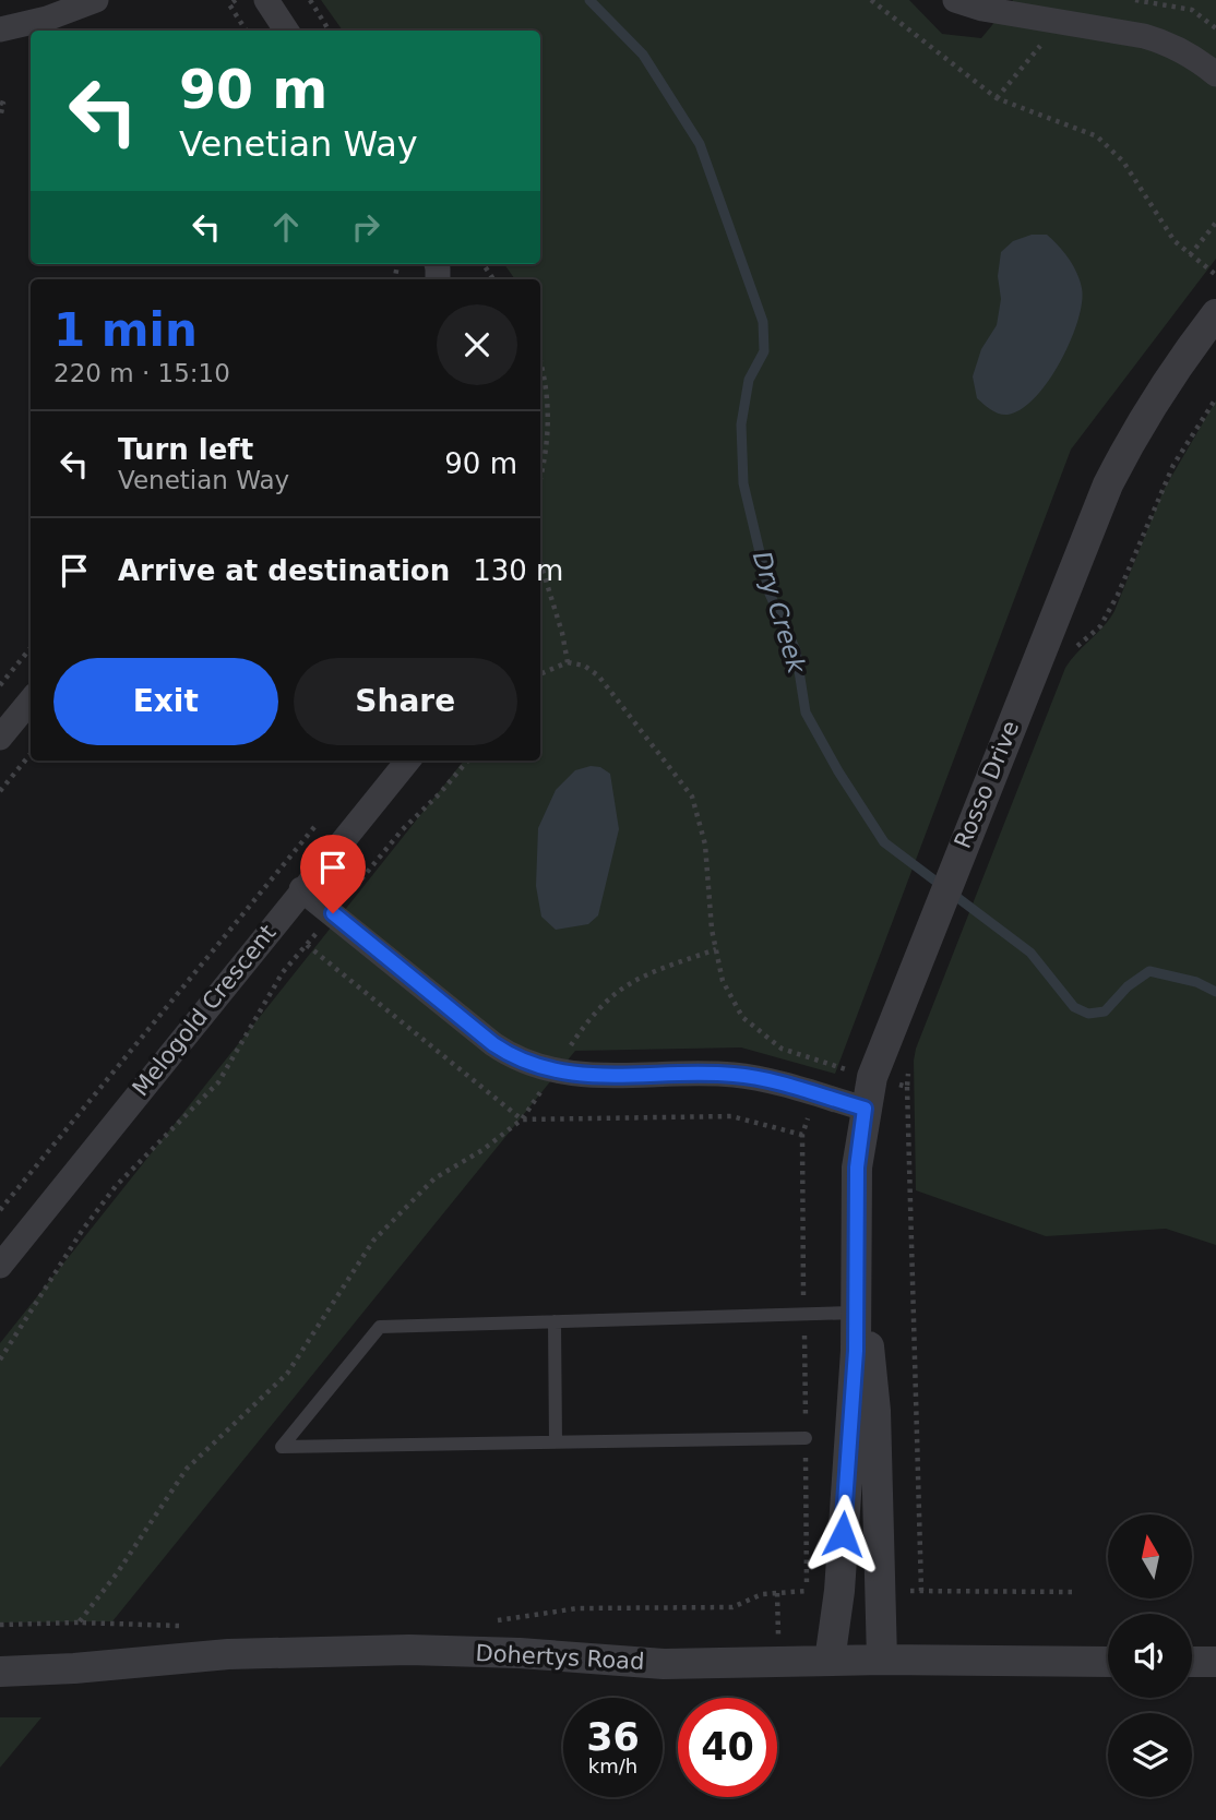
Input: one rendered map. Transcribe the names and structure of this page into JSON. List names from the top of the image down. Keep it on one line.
{"streets":{"street":["Rosso Drive","Melogold Crescent","Dohertys Road"]},"crossings":[["Rosso Drive","Dohertys Road"]],"water":["Dry Creek"],"north":"top","page":{"turn":["90 m","Venetian Way"],"heading":["1 min","220 m · 15:10"],"list":[{"name":"Turn left","note":"Venetian Way","value":"90 m"},{"name":"Arrive at destination","value":"130 m"}],"buttons":["Exit","Share"],"speed":"36 km/h","limit":"40"}}
